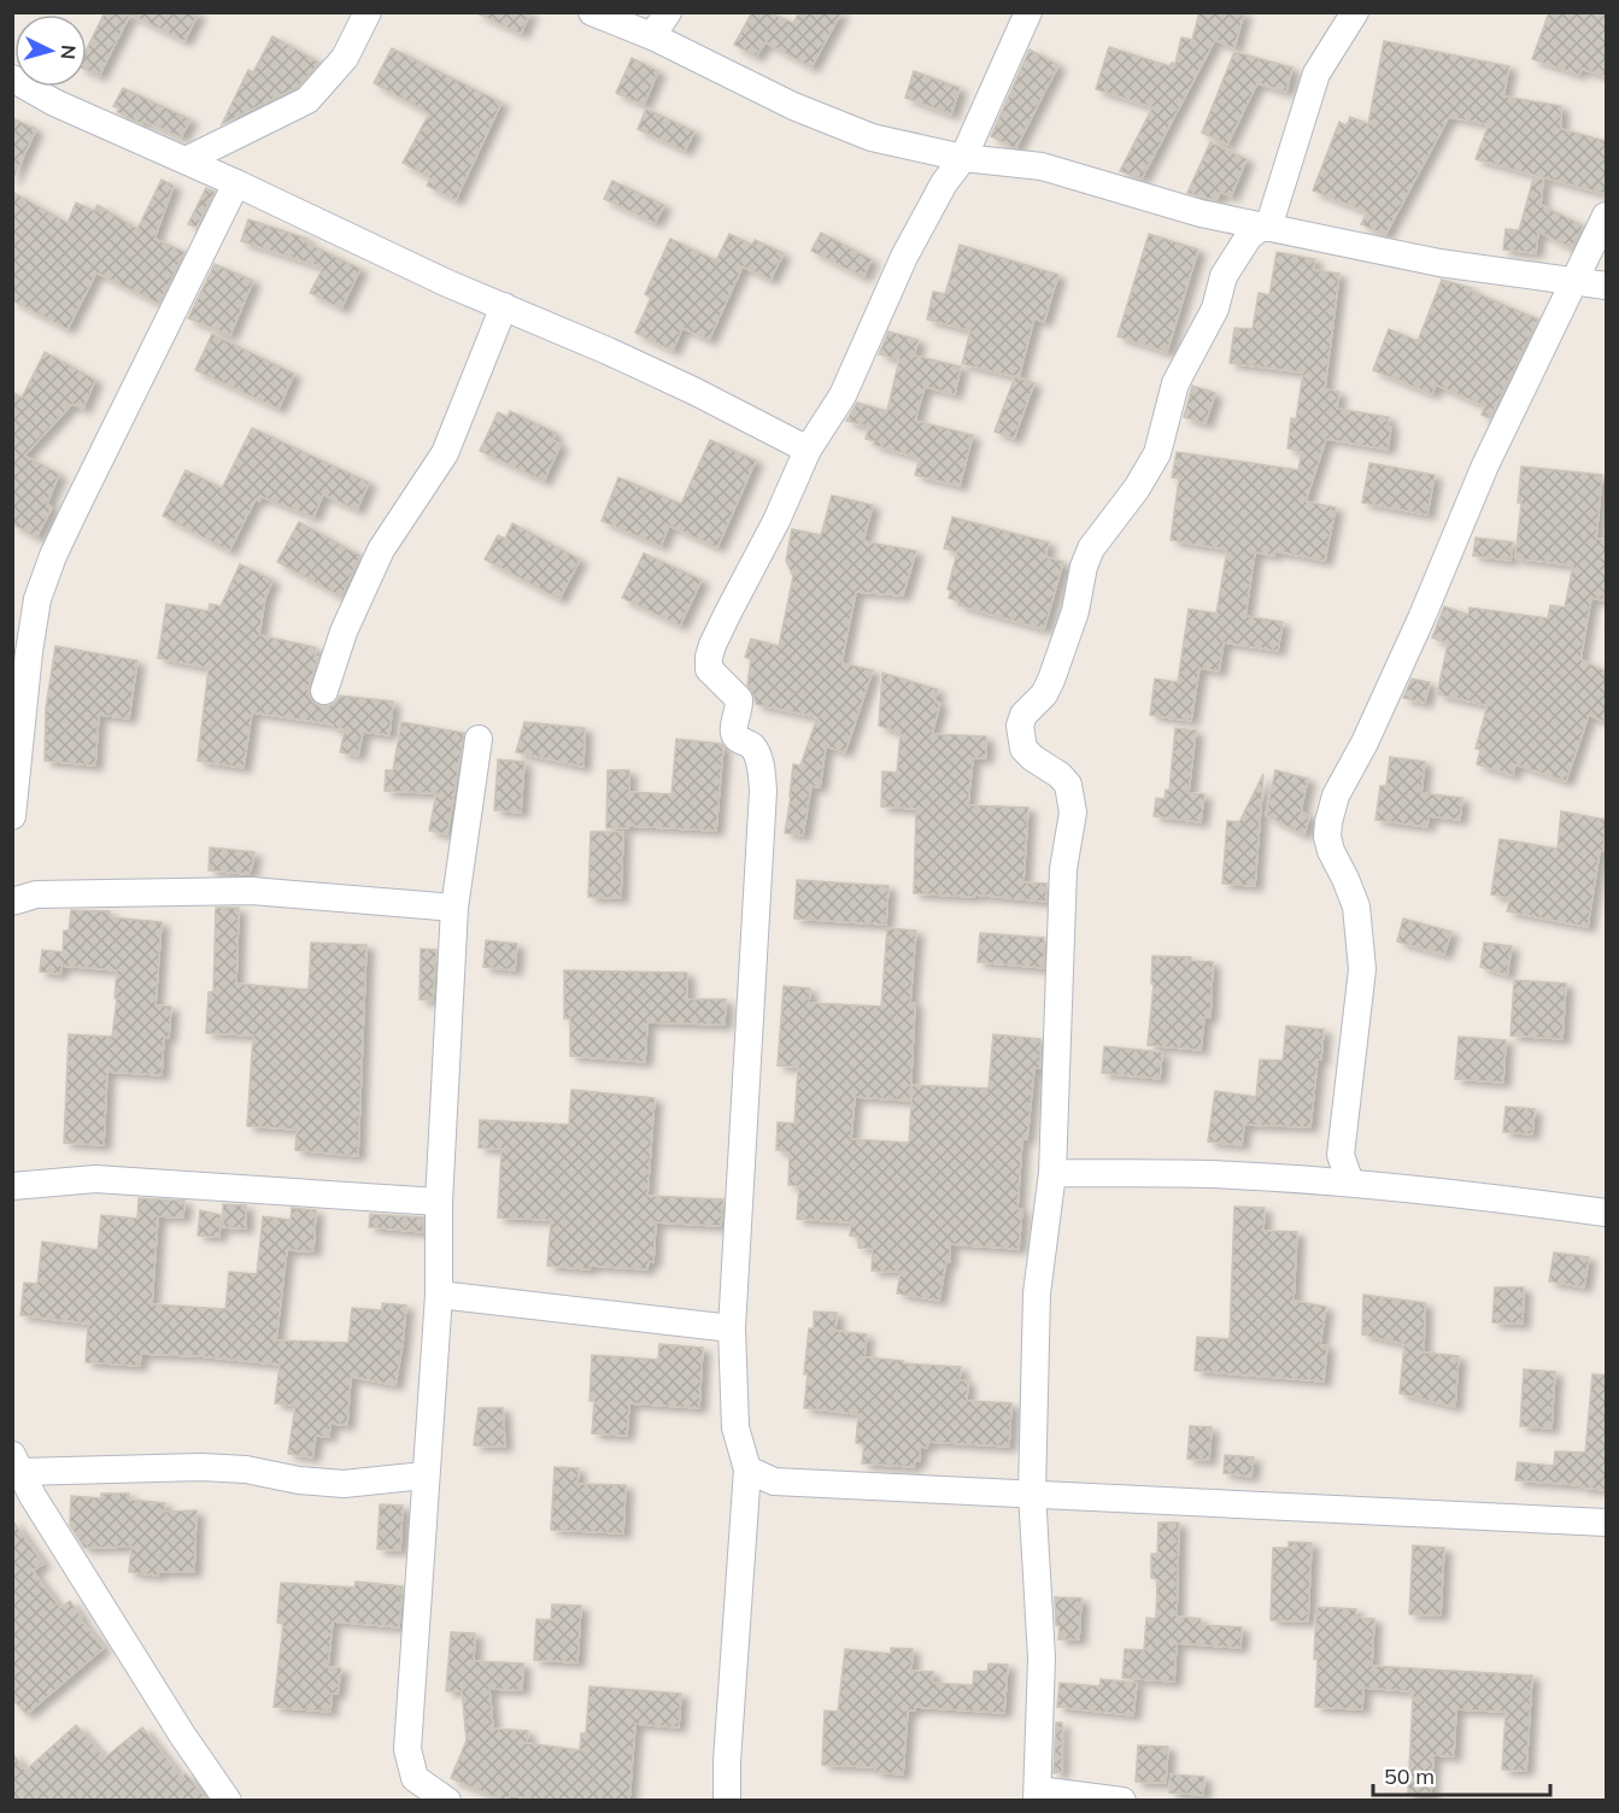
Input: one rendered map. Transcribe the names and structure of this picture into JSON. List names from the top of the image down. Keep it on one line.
{"scale_bar":"50 m","north":"right"}
